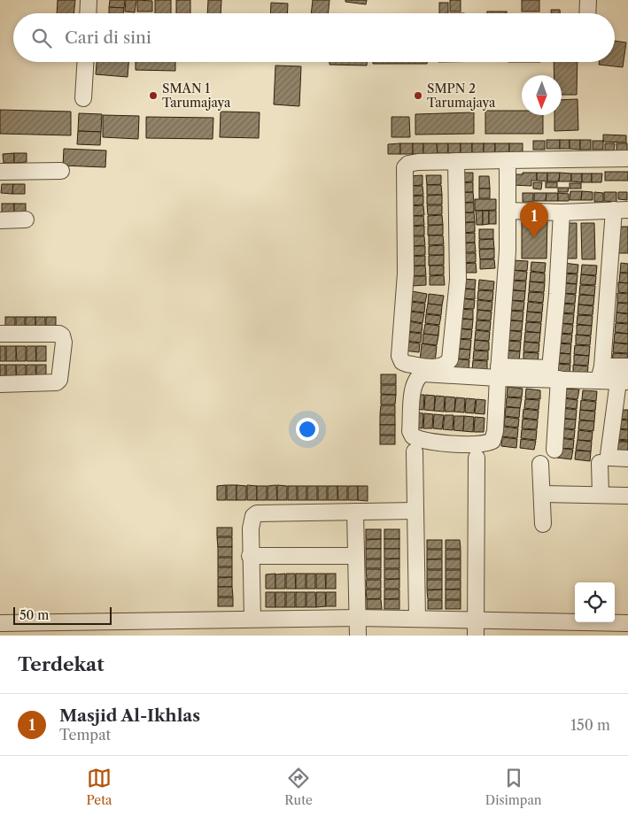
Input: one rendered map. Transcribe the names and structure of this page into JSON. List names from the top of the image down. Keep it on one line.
{"places":["SMAN 1 Tarumajaya","SMPN 2 Tarumajaya"],"scale_bar":"50 m","north":"bottom","page":{"search":"Cari di sini","pins":"1","scale":"50 m","heading":"Terdekat","list":[{"mark":"1","name":"Masjid Al-Ikhlas","note":"Tempat","value":"150 m"}],"nav":["Peta","Rute","Disimpan"]}}
